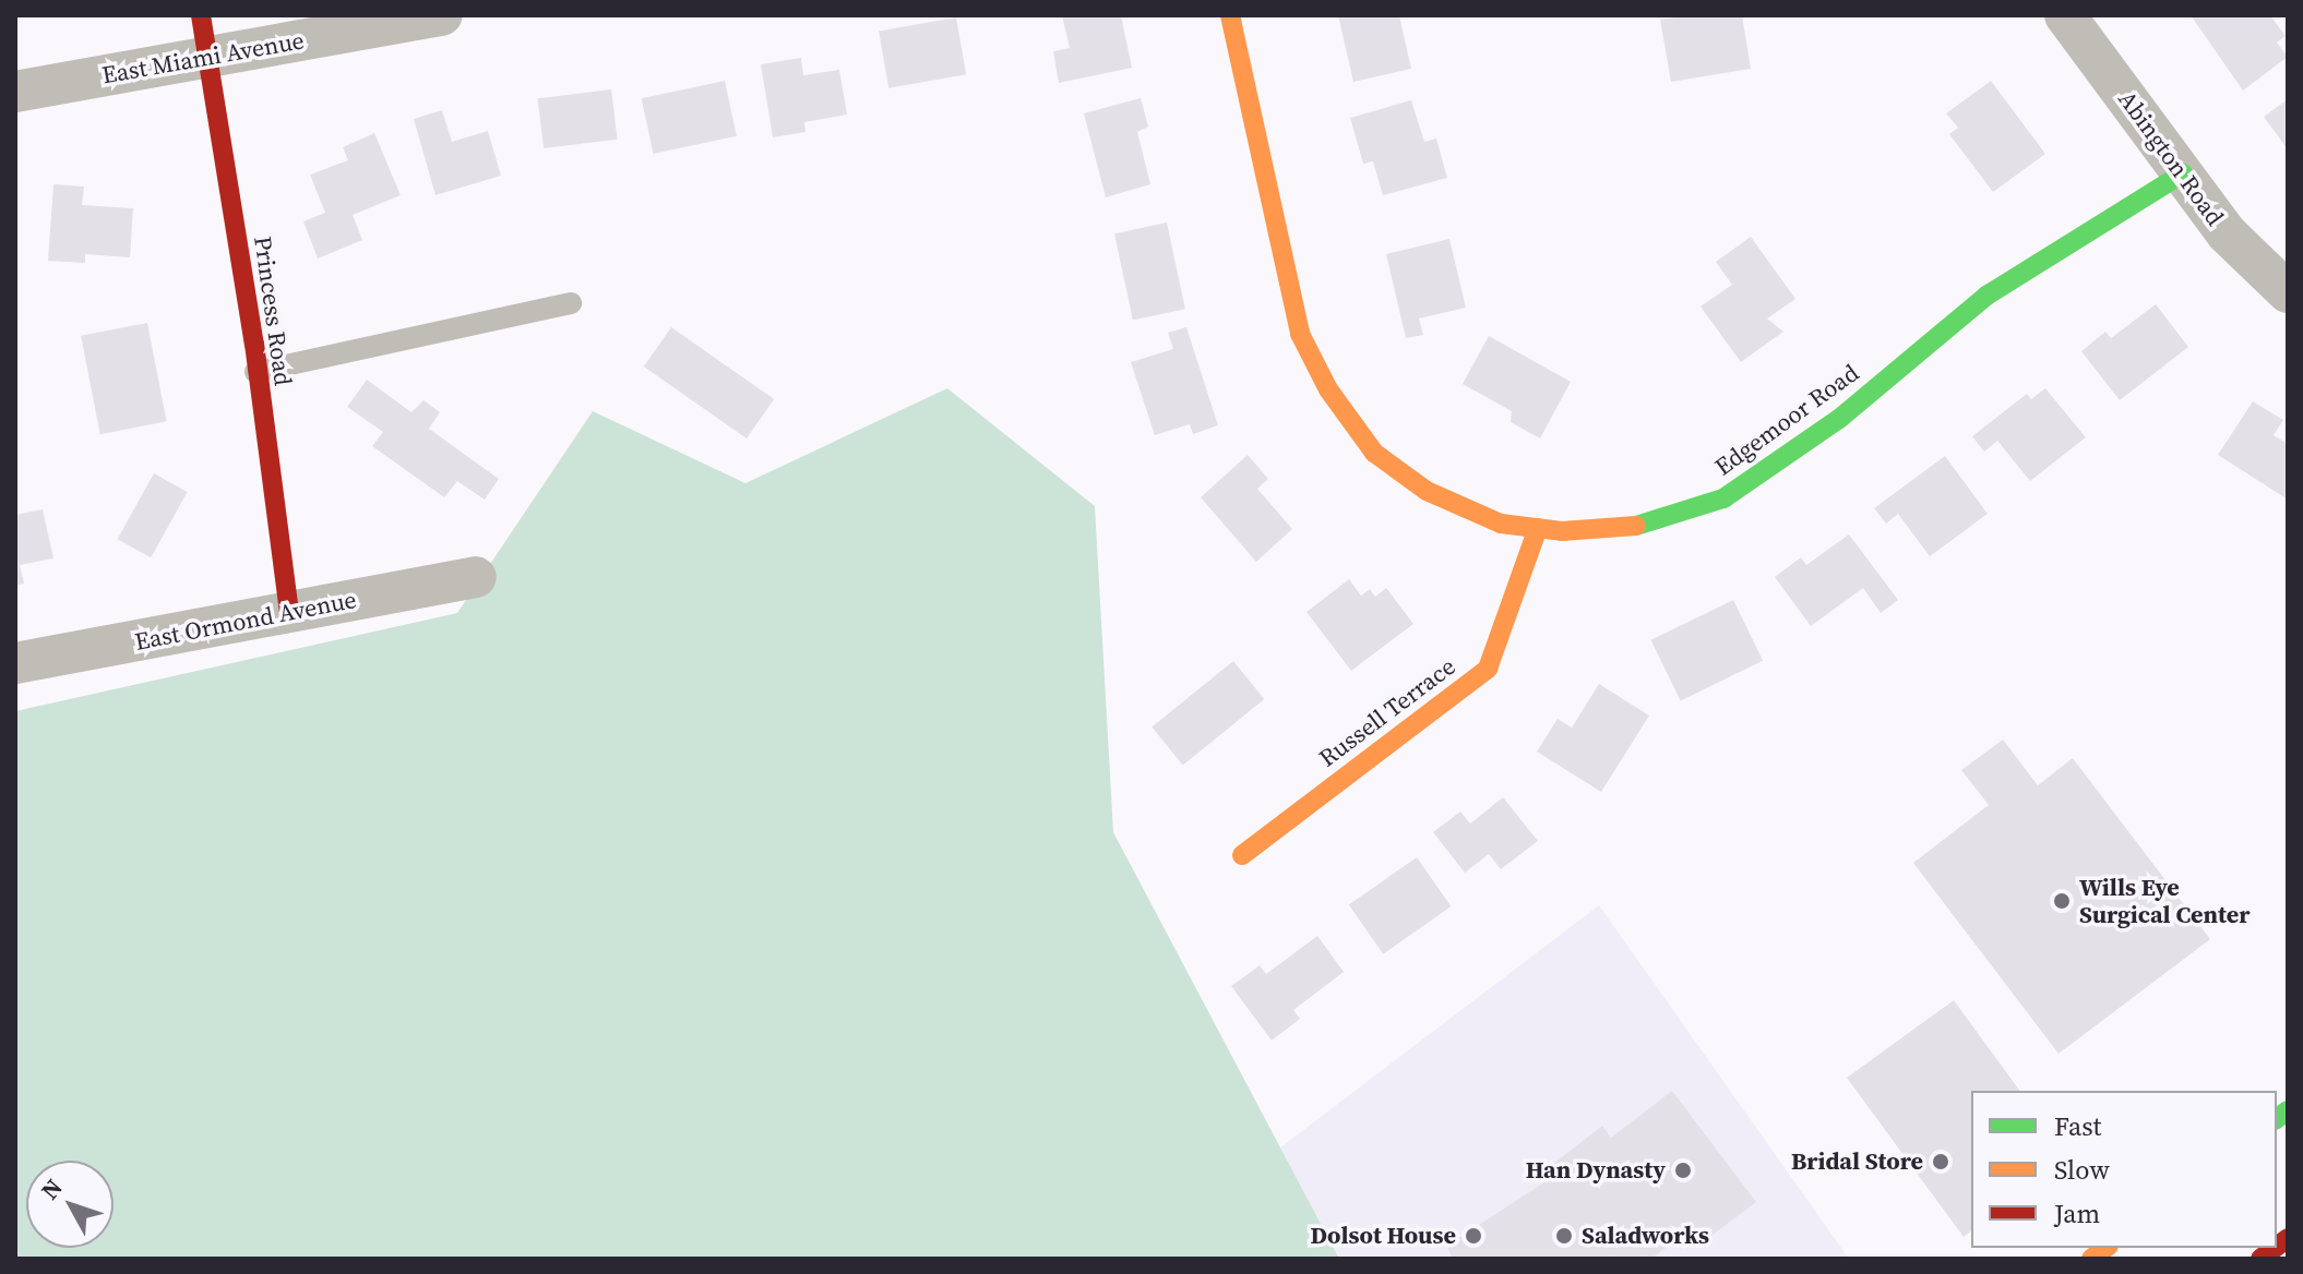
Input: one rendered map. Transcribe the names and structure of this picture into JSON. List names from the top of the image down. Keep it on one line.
{"streets":{"main road":["Princess Road","Edgemoor Road","Russell Terrace"],"street":["East Miami Avenue","Abington Road","East Ormond Avenue"]},"crossings":[["East Miami Avenue","Princess Road"],["Abington Road","Edgemoor Road"],["Princess Road","East Ormond Avenue"],["Edgemoor Road","Russell Terrace"]],"places":["Wills Eye Surgical Center","Bridal Store","Han Dynasty","Dolsot House","Saladworks"],"legend":["Fast","Slow","Jam"],"north":"top left"}
